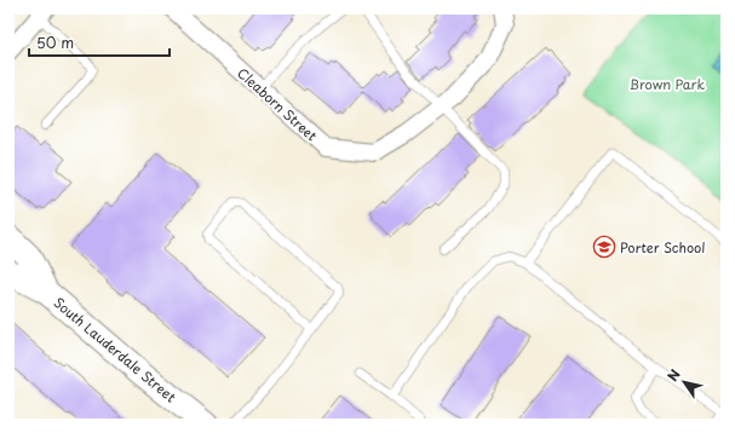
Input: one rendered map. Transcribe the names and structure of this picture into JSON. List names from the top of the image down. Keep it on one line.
{"streets":{"street":["Cleaborn Street","South Lauderdale Street"]},"parks":["Brown Park"],"places":{"school or university":["Porter School"]},"scale_bar":"50 m","north":"top left"}
